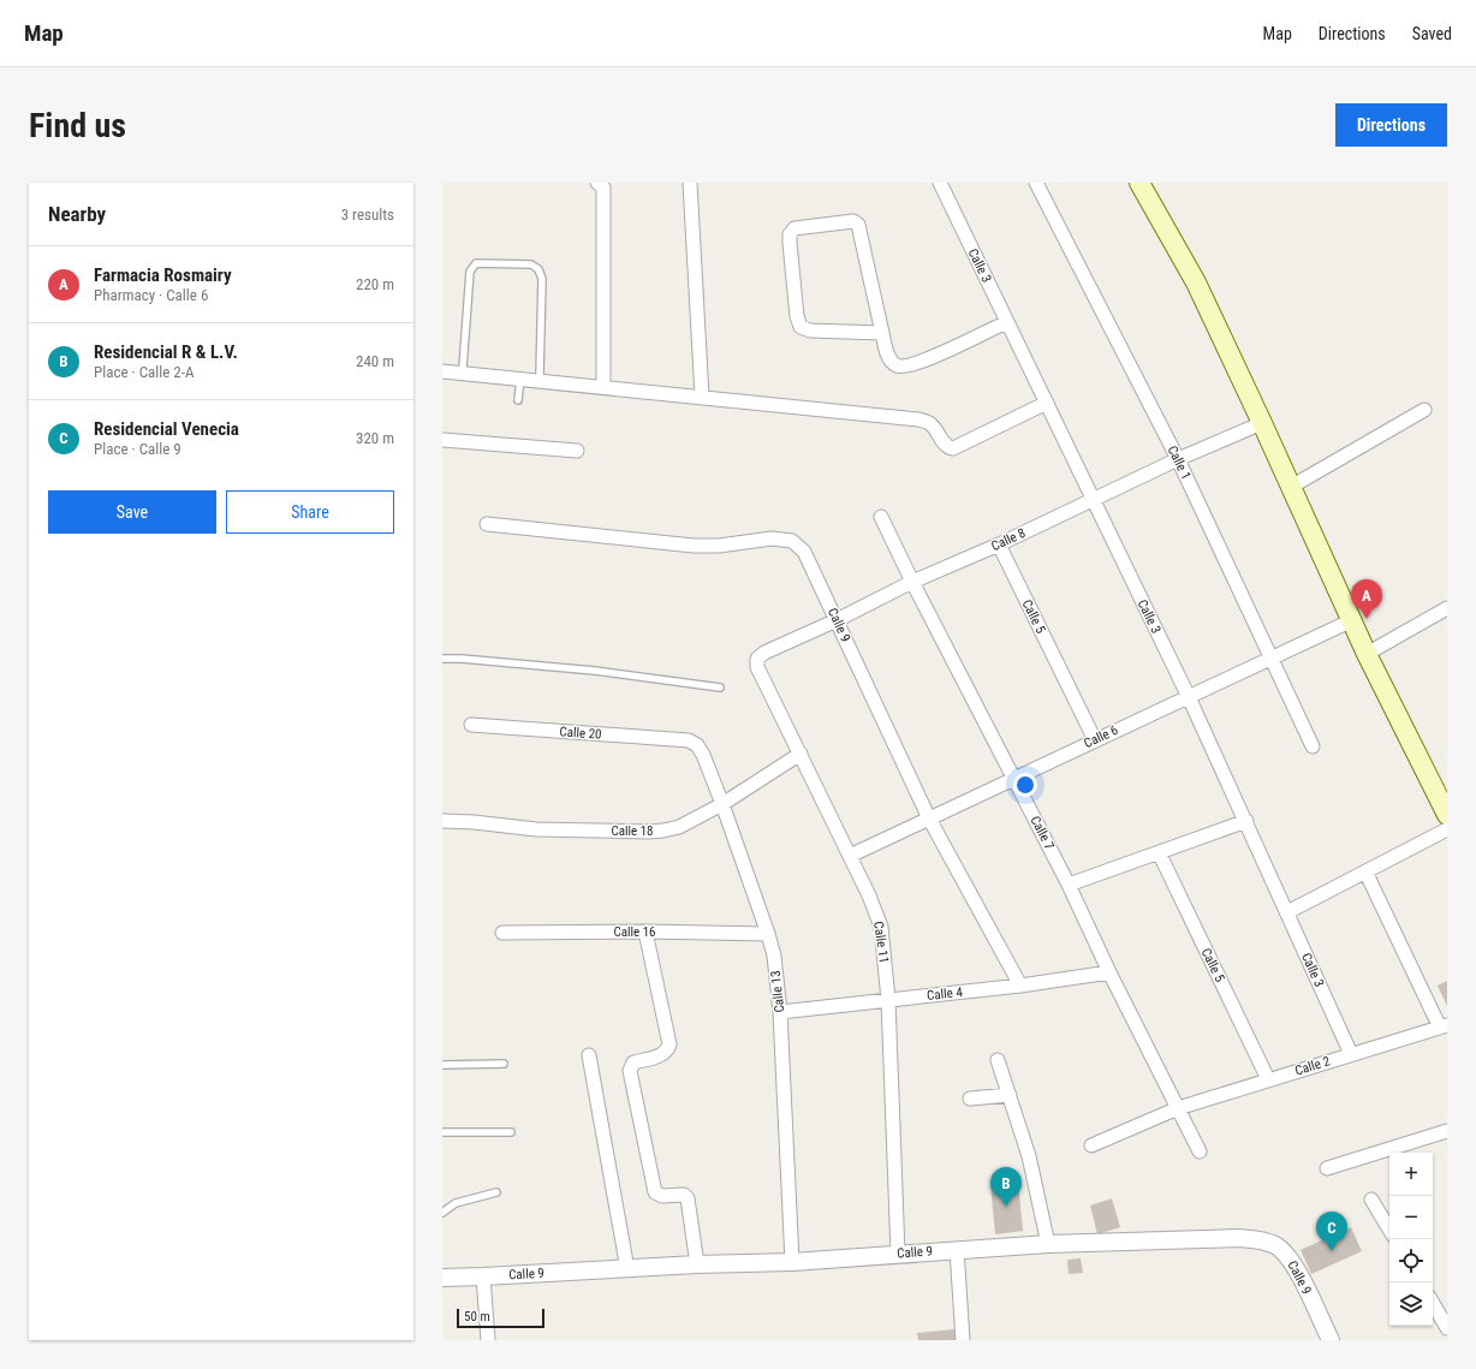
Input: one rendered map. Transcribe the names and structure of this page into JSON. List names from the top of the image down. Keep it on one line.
{"streets":{"street":["Calle 3","Calle 1","Calle 8","Calle 5","Calle 9","Calle 20","Calle 6","Calle 18","Calle 7","Calle 16","Calle 11","Calle 13","Calle 4","Calle 2"]},"crossings":[["Calle 3","Calle 8"],["Calle 3","Calle 6"],["Calle 3","Calle 2"],["Calle 1","Calle 8"],["Calle 1","Calle 6"],["Calle 8","Calle 5"],["Calle 8","Calle 9"],["Calle 8","Calle 7"],["Calle 8","Calle 11"],["Calle 5","Calle 6"],["Calle 5","Calle 2"],["Calle 9","Calle 6"],["Calle 9","Calle 11"],["Calle 9","Calle 13"],["Calle 9","Calle 4"],["Calle 20","Calle 13"],["Calle 6","Calle 7"],["Calle 6","Calle 11"],["Calle 18","Calle 11"],["Calle 18","Calle 13"],["Calle 7","Calle 4"],["Calle 7","Calle 2"],["Calle 16","Calle 13"],["Calle 11","Calle 4"],["Calle 13","Calle 4"]],"scale_bar":"50 m","page":{"header":"Map","nav":["Map","Directions","Saved"],"buttons":["Directions",["Save","Share"]],"title":"Find us","heading":["Nearby","3 results"],"list":[{"mark":"A","name":"Farmacia Rosmairy","note":"Pharmacy · Calle 6","value":"220 m"},{"mark":"B","name":"Residencial R & L.V.","note":"Place · Calle 2-A","value":"240 m"},{"mark":"C","name":"Residencial Venecia","note":"Place · Calle 9","value":"320 m"}],"pins":["A","B","C"],"map_buttons":["+","−"],"scale":"50 m"}}
